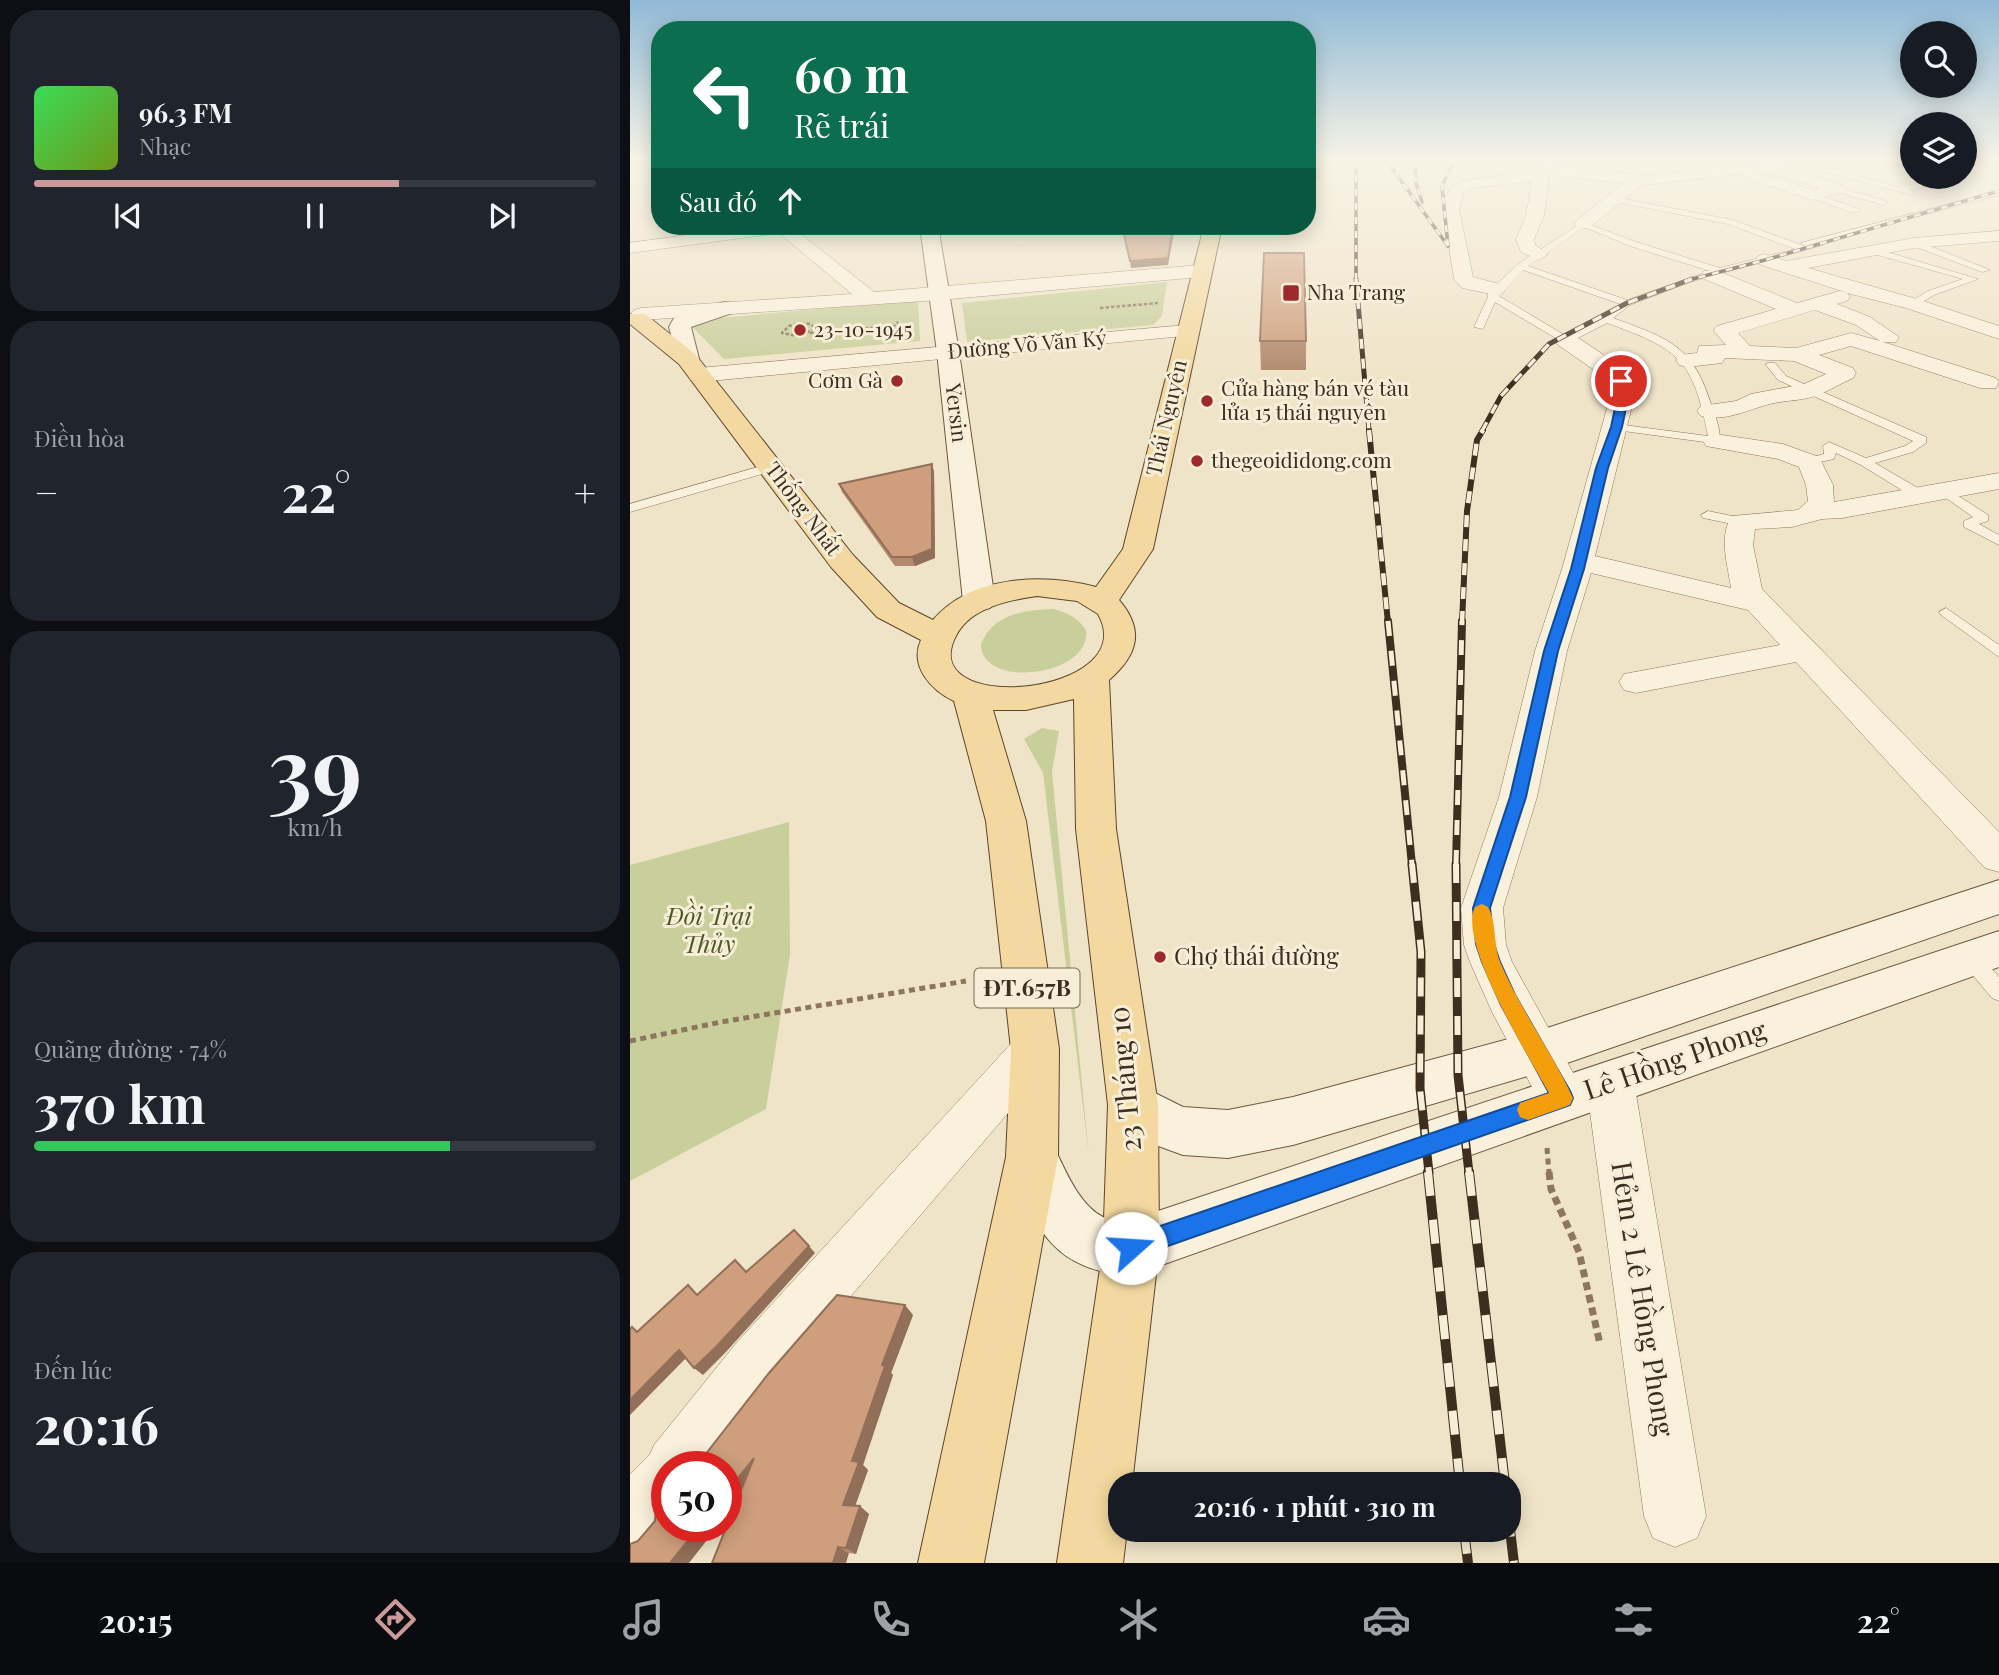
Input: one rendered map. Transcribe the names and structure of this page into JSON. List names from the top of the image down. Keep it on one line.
{"streets":{"main road":["Thái Nguyên","Thống Nhất","ĐT.657B","23 Tháng 10"],"street":["Đường Võ Văn Ký","Yersin","Lê Hồng Phong","Hẻm 2 Lê Hồng Phong"]},"crossings":[["Đường Võ Văn Ký","Yersin"],["Đường Võ Văn Ký","Thái Nguyên"],["Đường Võ Văn Ký","Thống Nhất"],["Yersin","Thái Nguyên"],["Yersin","Thống Nhất"],["Yersin","ĐT.657B"],["Yersin","23 Tháng 10"],["Thái Nguyên","Thống Nhất"],["Thái Nguyên","ĐT.657B"],["Thái Nguyên","23 Tháng 10"],["Thống Nhất","ĐT.657B"],["Thống Nhất","23 Tháng 10"],["ĐT.657B","Lê Hồng Phong"],["ĐT.657B","23 Tháng 10"],["Lê Hồng Phong","23 Tháng 10"],["Lê Hồng Phong","Hẻm 2 Lê Hồng Phong"]],"parks":["Đồi Trại Thủy"],"places":{"transit":["Nha Trang"],"other":["23-10-1945","Cơm Gà","Cửa hàng bán vé tàu lửa 15 thái nguyên","thegeoididong.com","Chợ thái đường"]},"page":{"turn":["60 m","Rẽ trái"],"song":["96.3 FM","Nhạc"],"then":"Sau đó","tile":["Điều hòa",["39","km/h"],["Quãng đường · 74%","370 km"],["Đến lúc","20:16"]],"heat":["−","22°","+"],"limit":"50","trip":"20:16 · 1 phút · 310 m","tabs":["20:15","22°"]}}
